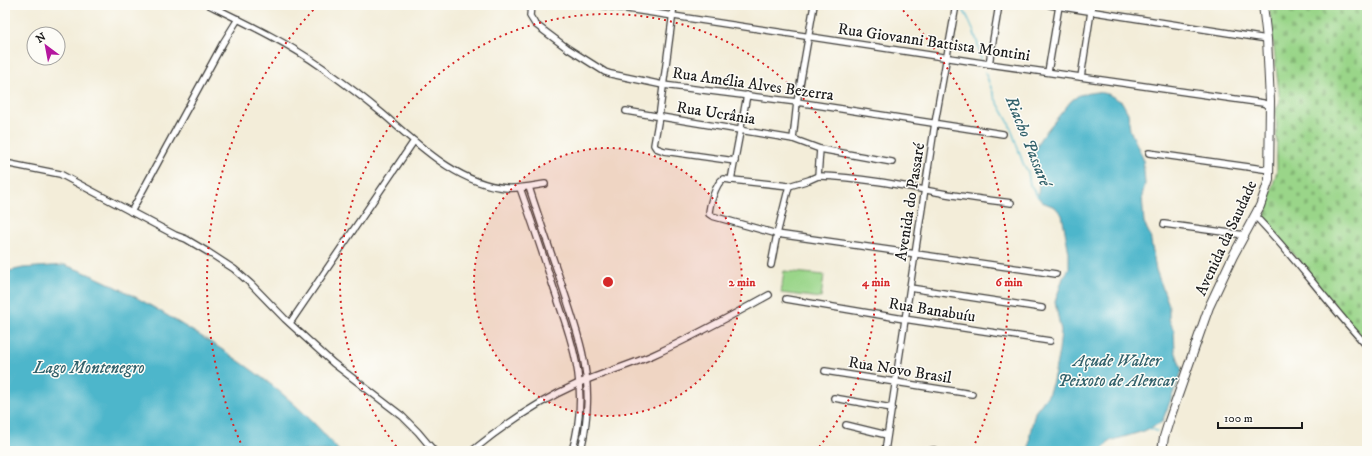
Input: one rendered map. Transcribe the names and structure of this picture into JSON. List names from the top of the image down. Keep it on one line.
{"streets":{"street":["Rua Giovanni Battista Montini","Rua Amélia Alves Bezerra","Rua Ucrânia","Avenida do Passaré","Avenida da Saudade","Rua Banabuíu","Rua Novo Brasil"]},"crossings":[["Rua Giovanni Battista Montini","Avenida do Passaré"],["Rua Giovanni Battista Montini","Avenida da Saudade"],["Rua Amélia Alves Bezerra","Avenida do Passaré"],["Avenida do Passaré","Rua Banabuíu"],["Avenida do Passaré","Rua Novo Brasil"]],"water":["Riacho Passaré","Açude Walter Peixoto de Alencar","Lago Montenegro"],"scale_bar":"100 m","north":"top left","rings":["2 min","4 min","6 min"]}
